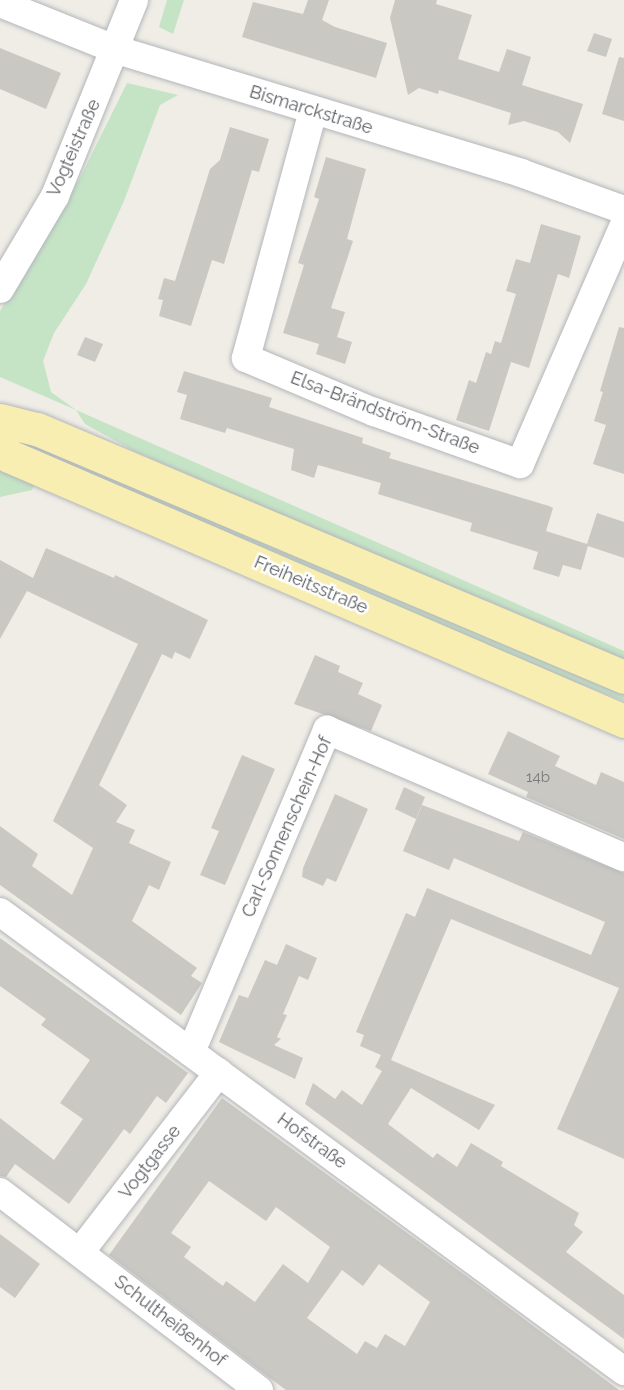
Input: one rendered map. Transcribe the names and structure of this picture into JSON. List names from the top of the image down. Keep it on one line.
{"streets":{"main road":["Freiheitsstraße"],"street":["Bismarckstraße","Vogteistraße","Elsa-Brändström-Straße","Carl-Sonnenschein-Hof","Hofstraße","Vogtgasse","Schultheißenhof"]},"crossings":[["Bismarckstraße","Vogteistraße"],["Bismarckstraße","Elsa-Brändström-Straße"],["Carl-Sonnenschein-Hof","Hofstraße"],["Hofstraße","Vogtgasse"],["Vogtgasse","Schultheißenhof"]],"house_numbers":["14b"]}
